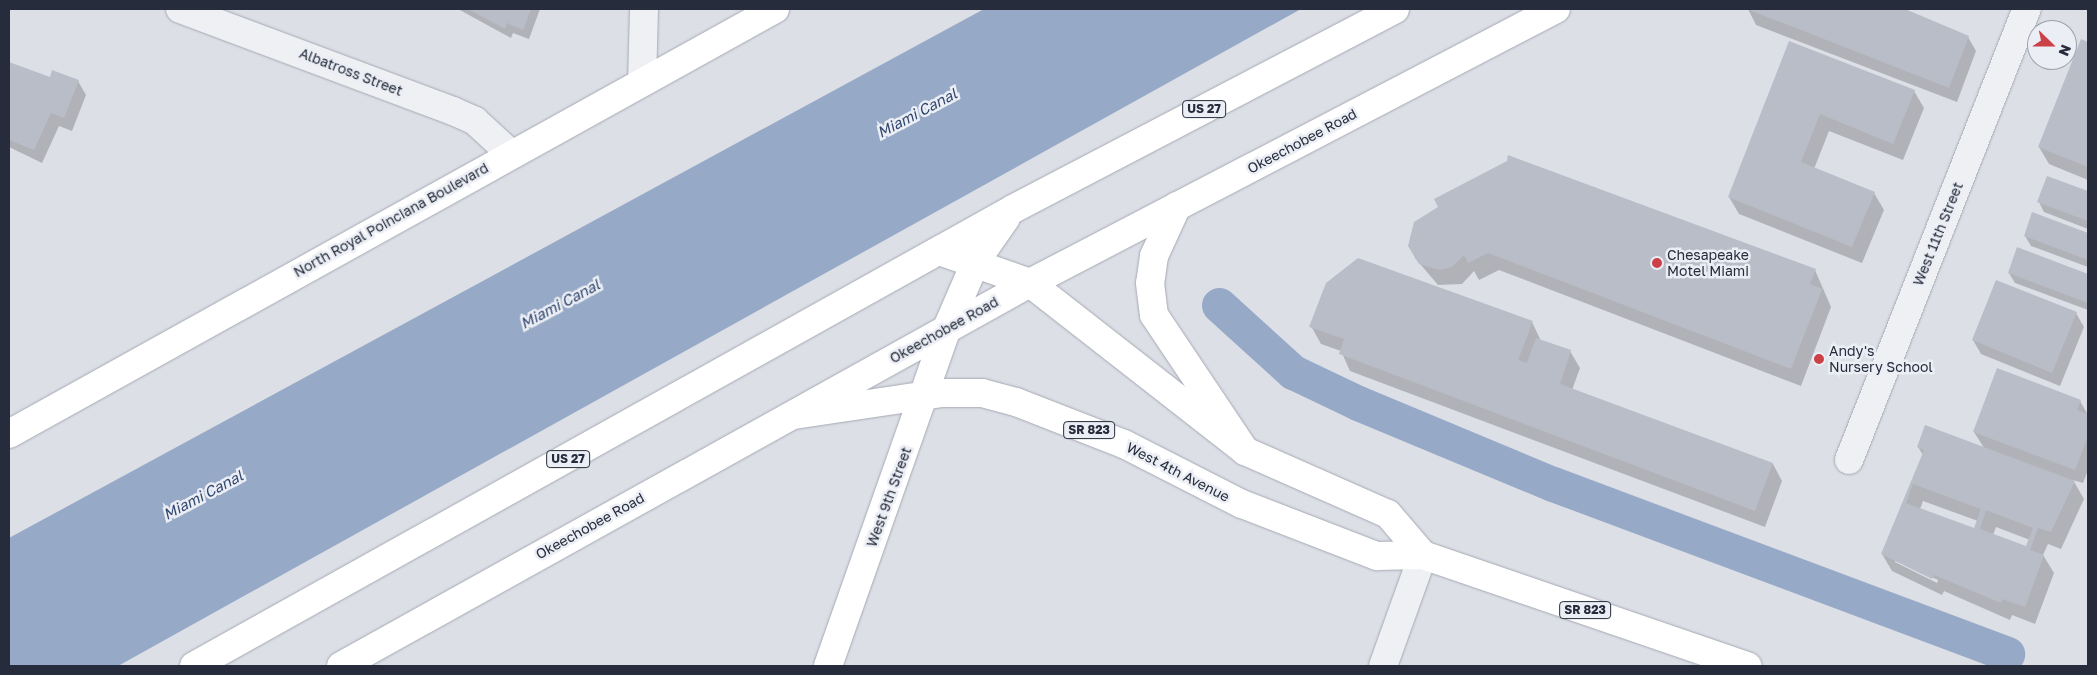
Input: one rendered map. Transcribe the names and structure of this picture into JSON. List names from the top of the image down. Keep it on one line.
{"streets":{"main road":["US 27","Okeechobee Road","North Royal Poinciana Boulevard","SR 823","West 4th Avenue","West 9th Street"],"street":["Albatross Street","West 11th Street"]},"crossings":[["Albatross Street","North Royal Poinciana Boulevard"],["US 27","West 9th Street"],["Okeechobee Road","West 4th Avenue"],["Okeechobee Road","West 9th Street"],["West 4th Avenue","West 9th Street"]],"water":["Miami Canal"],"places":["Chesapeake Motel Miami","Andy's Nursery School"],"north":"right"}
